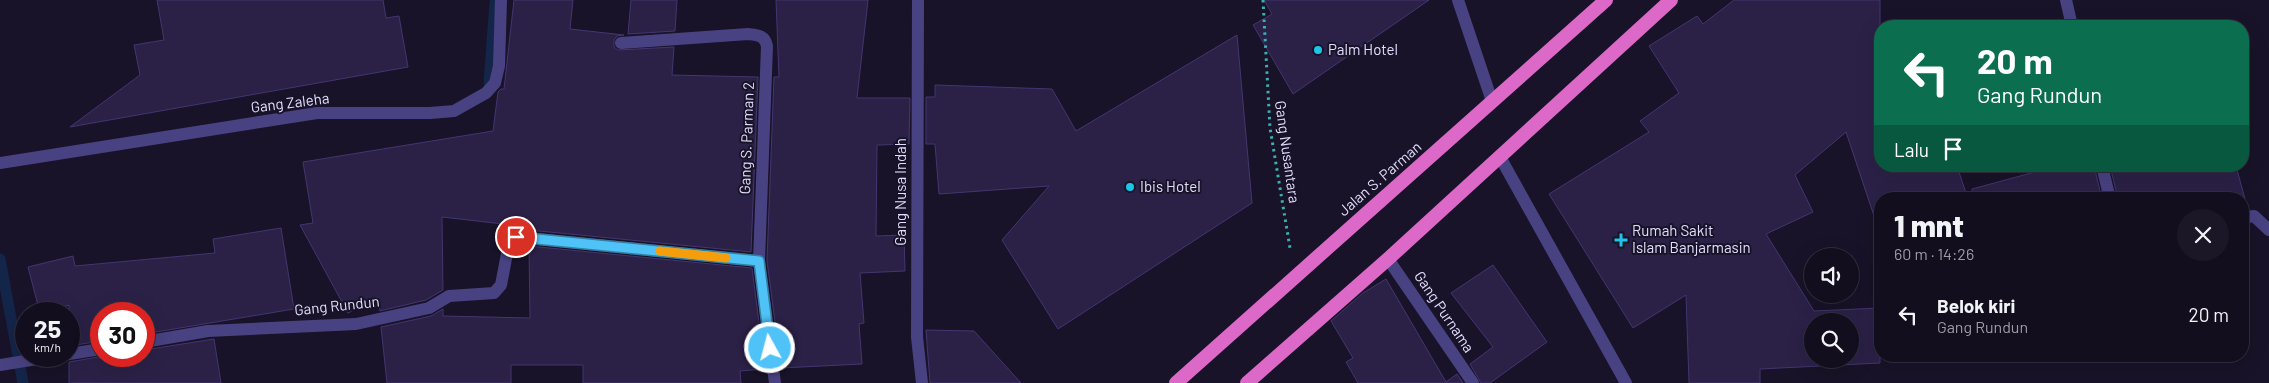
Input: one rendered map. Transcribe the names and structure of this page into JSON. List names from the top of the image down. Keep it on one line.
{"streets":{"highway":["Jalan S. Parman"],"street":["Gang Zaleha","Gang S. Parman 2","Gang Nusa Indah","Gang Rundun","Gang Purnama"],"path":["Gang Nusantara"]},"crossings":[["Gang S. Parman 2","Gang Rundun"],["Gang Nusantara","Jalan S. Parman"]],"places":{"other":["Palm Hotel","Ibis Hotel"],"health":["Rumah Sakit Islam Banjarmasin"]},"page":{"turn":["20 m","Gang Rundun"],"then":"Lalu","heading":["1 mnt","60 m · 14:26"],"list":[{"name":"Belok kiri","note":"Gang Rundun","value":"20 m"}],"speed":"25 km/h","limit":"30"}}
